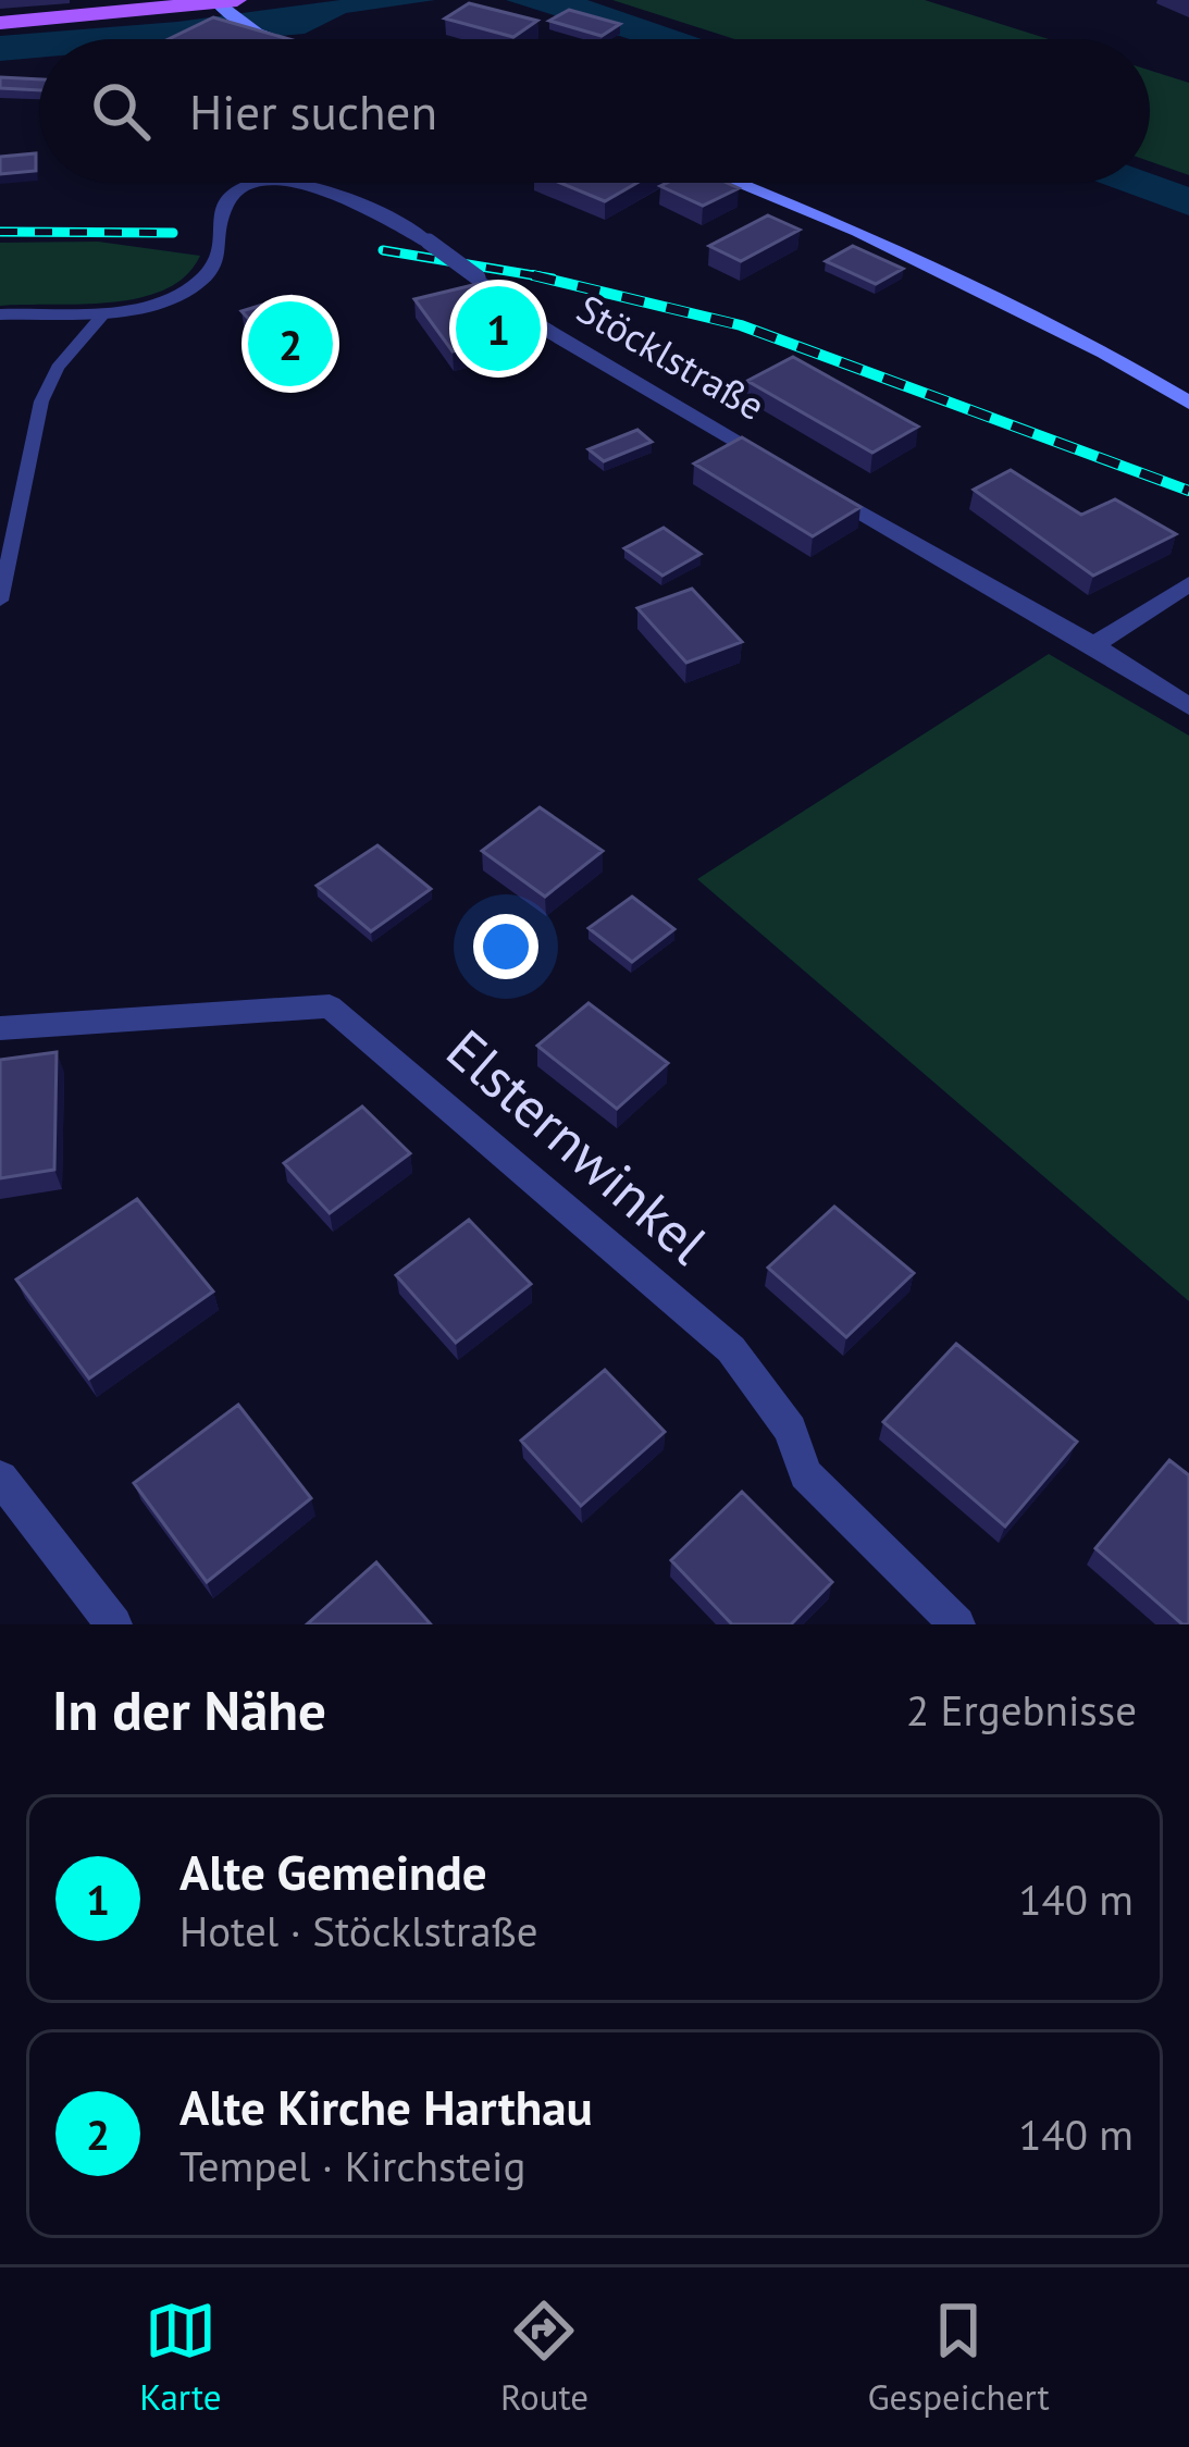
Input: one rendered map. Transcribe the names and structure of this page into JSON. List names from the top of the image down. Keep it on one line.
{"streets":{"street":["Stöcklstraße","Elsternwinkel"]},"page":{"search":"Hier suchen","pins":["1","2"],"heading":["In der Nähe","2 Ergebnisse"],"list":[{"mark":"1","name":"Alte Gemeinde","note":"Hotel · Stöcklstraße","value":"140 m"},{"mark":"2","name":"Alte Kirche Harthau","note":"Tempel · Kirchsteig","value":"140 m"}],"nav":["Karte","Route","Gespeichert"]}}
